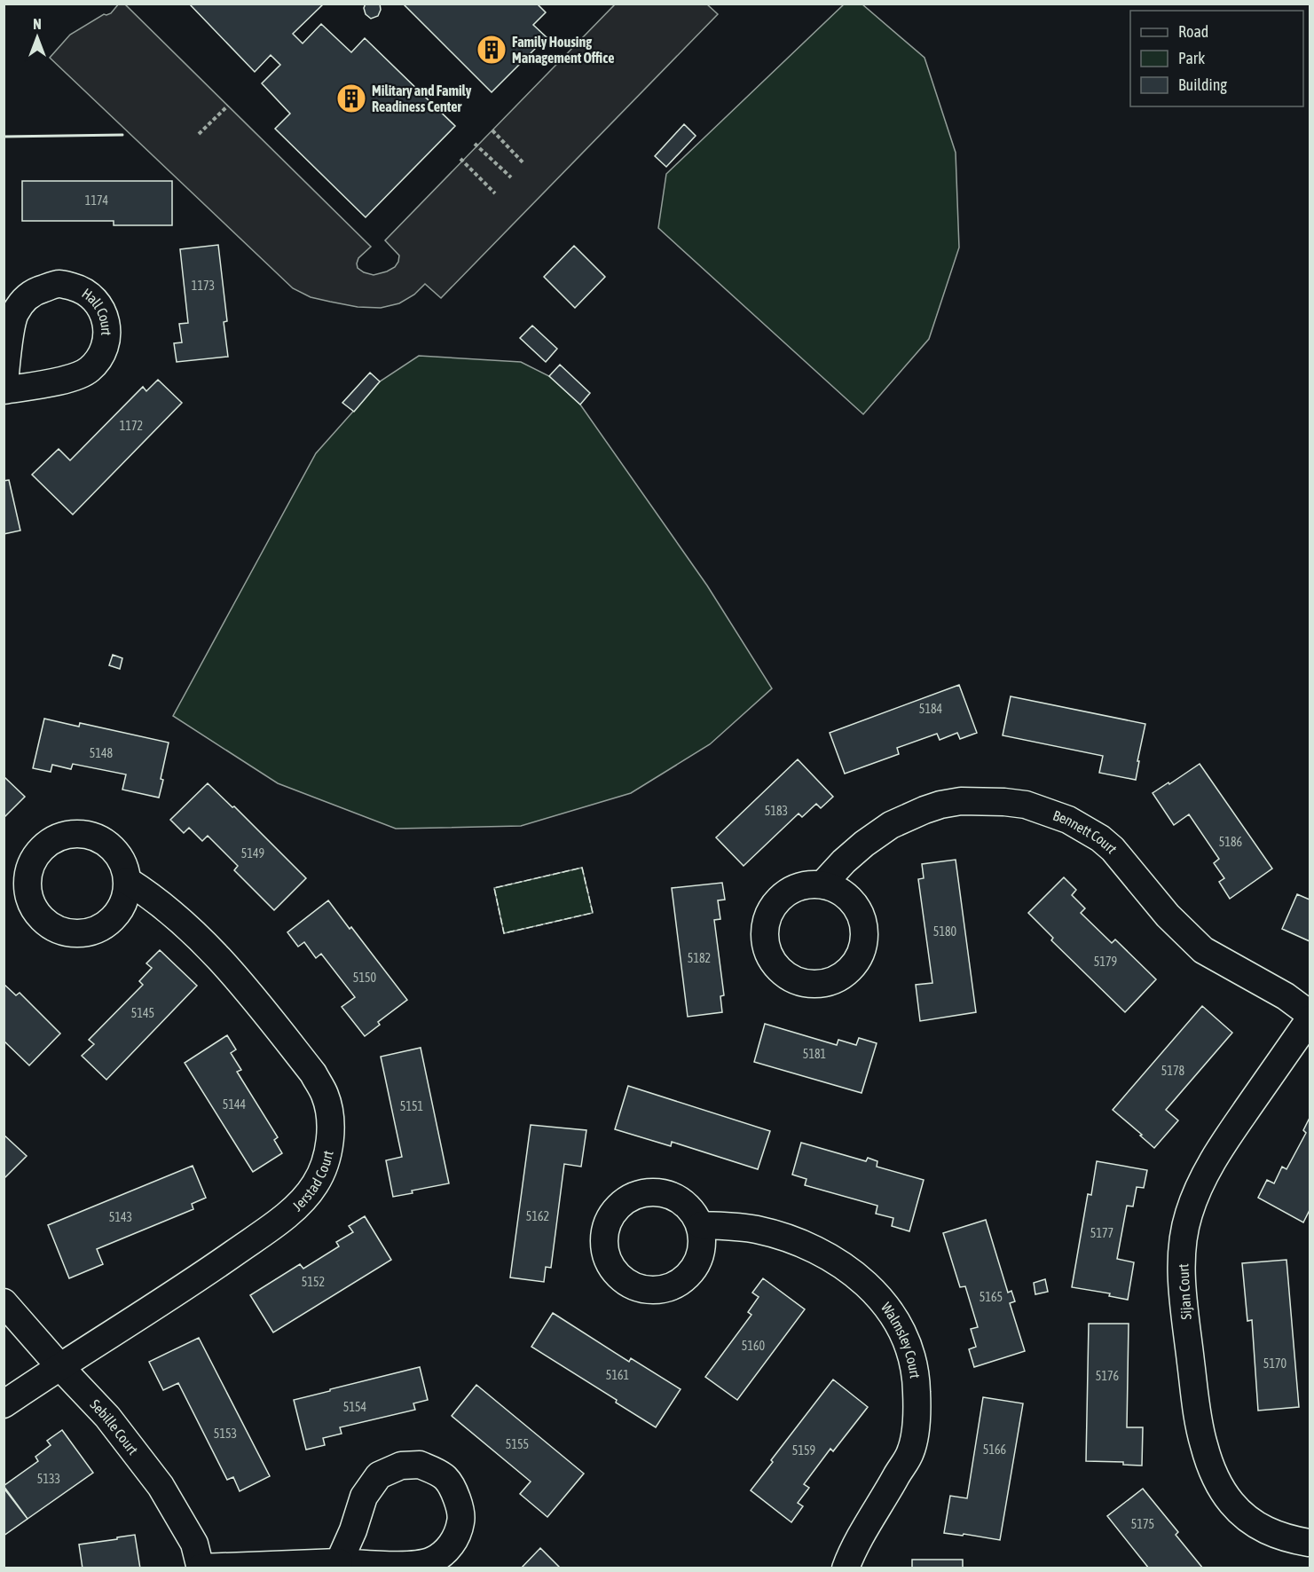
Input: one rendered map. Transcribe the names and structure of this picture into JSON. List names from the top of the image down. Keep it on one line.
{"streets":{"street":["Hall Court","Bennett Court","Jerstad Court","Sijan Court","Walmsley Court","Sebille Court"]},"crossings":[["Jerstad Court","Sebille Court"]],"places":{"building":["Family Housing Management Office","Military and Family Readiness Center"]},"house_numbers":["1174","1173","1172","5184","5148","5183","5186","5149","5180","5182","5179","5150","5145","5181","5178","5144","5151","5162","5143","5177","5152","5165","5160","5170","5161","5176","5154","5153","5155","5166","5159","5133","5175"],"legend":["Road","Park","Building"],"north":"top"}
